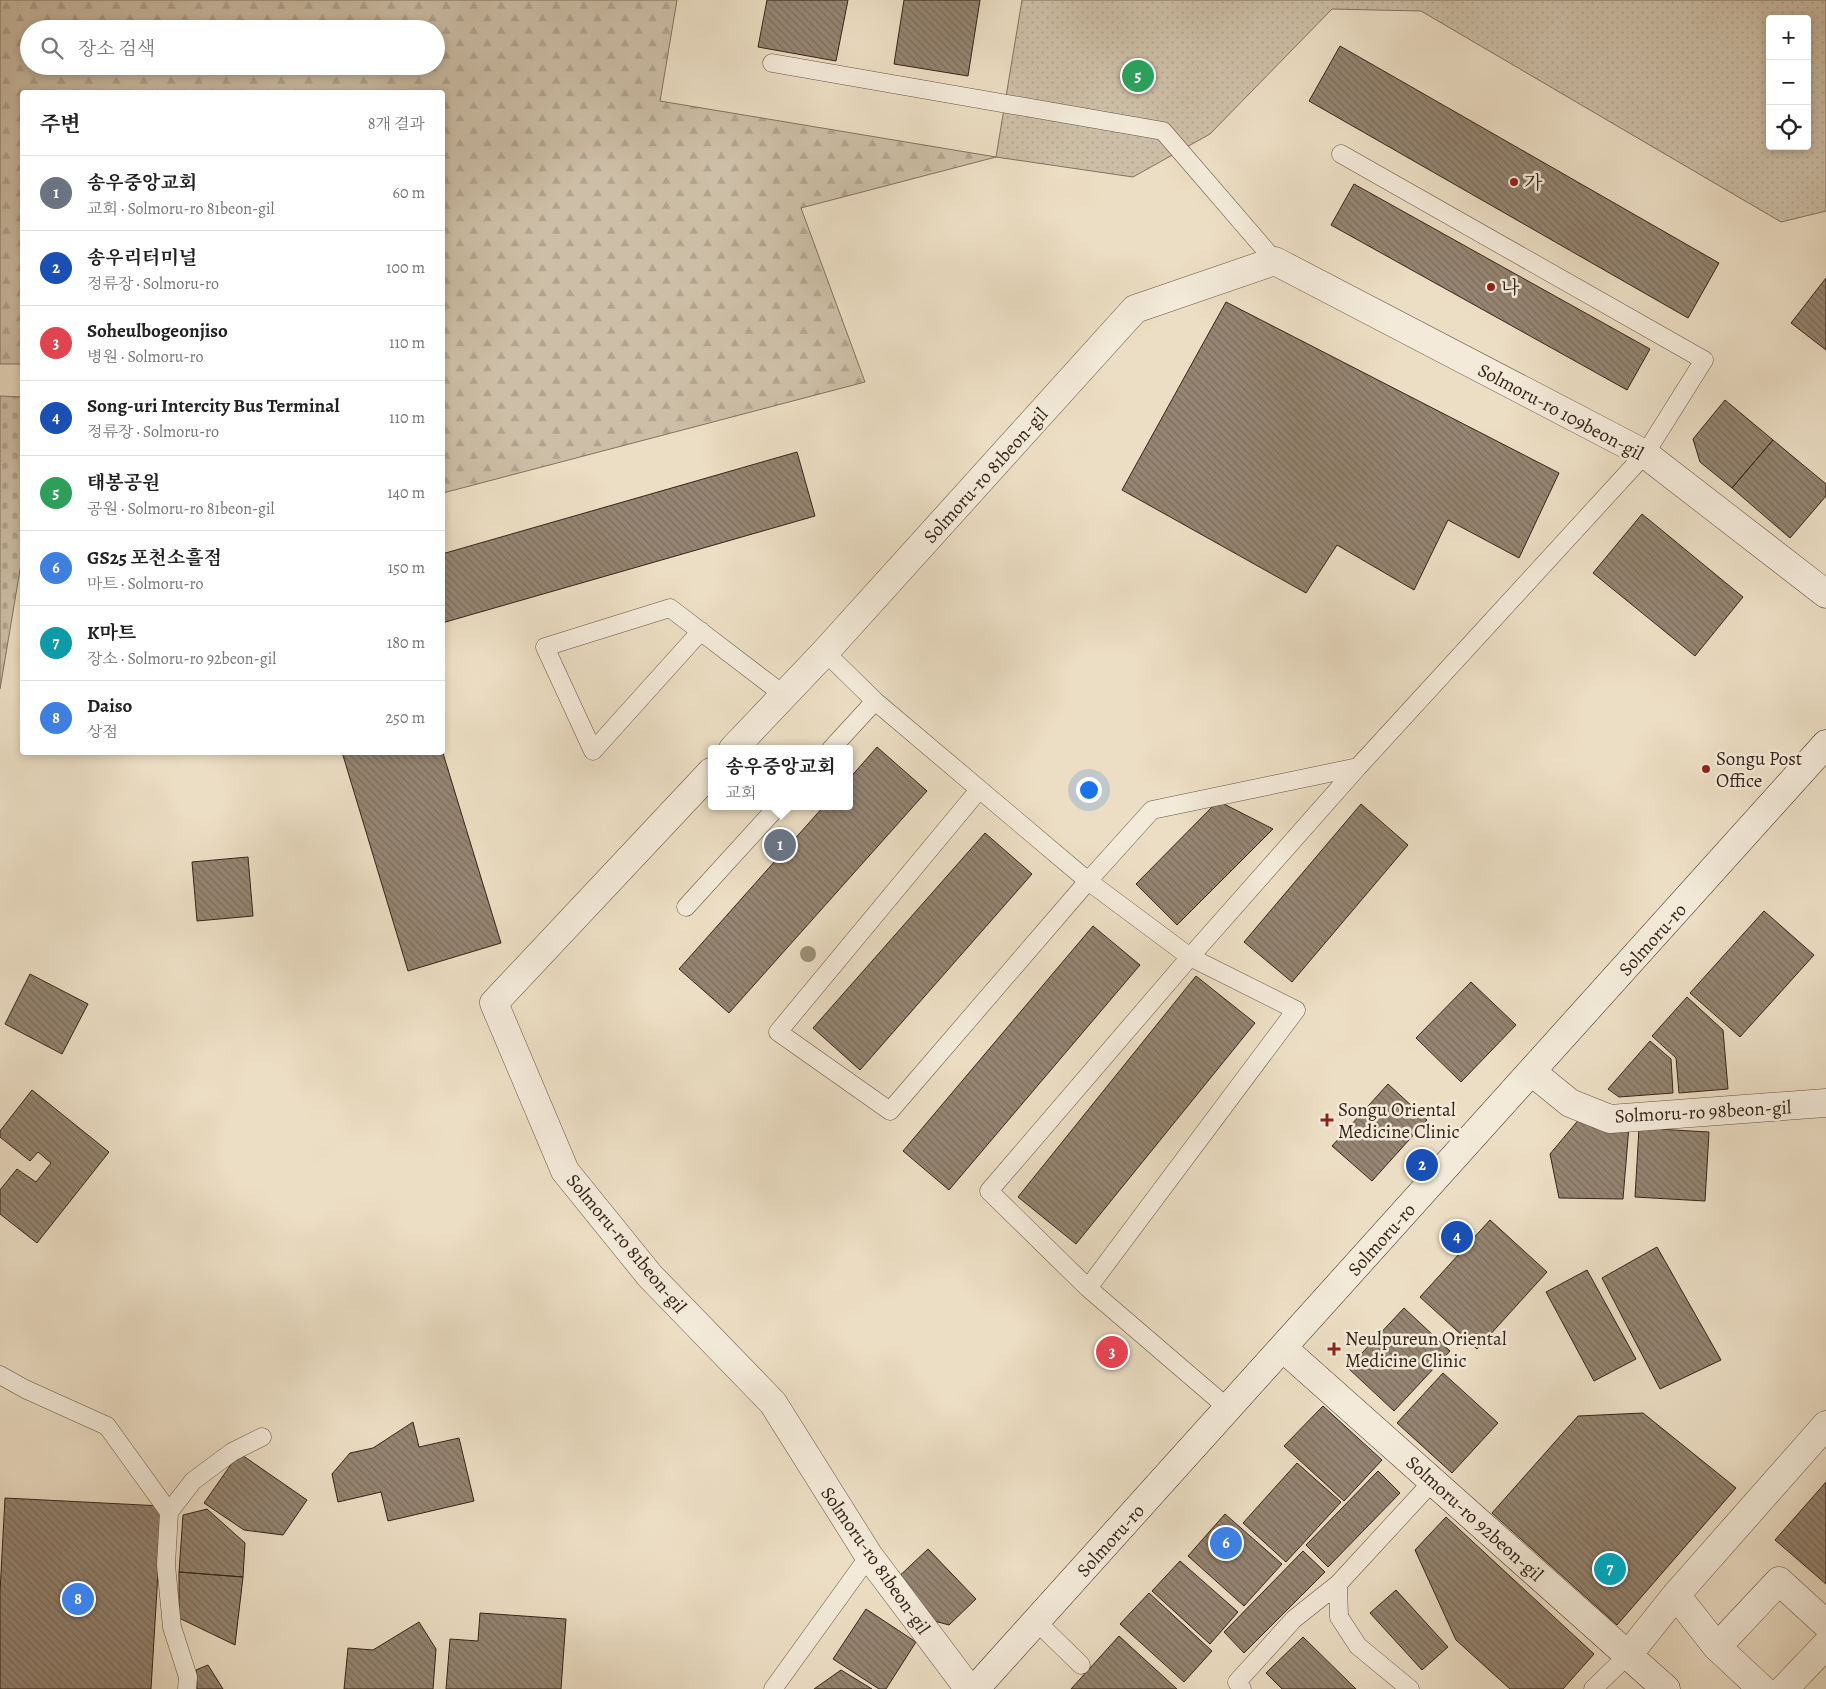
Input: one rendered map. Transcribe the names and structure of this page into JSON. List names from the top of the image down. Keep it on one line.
{"streets":{"street":["Solmoru-ro 109beon-gil","Solmoru-ro 81beon-gil","Solmoru-ro","Solmoru-ro 98beon-gil","Solmoru-ro 92beon-gil"]},"crossings":[["Solmoru-ro 109beon-gil","Solmoru-ro 81beon-gil"],["Solmoru-ro","Solmoru-ro 98beon-gil"],["Solmoru-ro","Solmoru-ro 92beon-gil"]],"places":{"other":["가","나","Songu Post Office"],"health":["Songu Oriental Medicine Clinic","Neulpureun Oriental Medicine Clinic"]},"page":{"map_buttons":["+","−"],"search":"장소 검색","pins":["5","1","2","4","3","6","7","8"],"heading":["주변","8개 결과"],"list":[{"mark":"1","name":"송우중앙교회","note":"교회 · Solmoru-ro 81beon-gil","value":"60 m"},{"mark":"2","name":"송우리터미널","note":"정류장 · Solmoru-ro","value":"100 m"},{"mark":"3","name":"Soheulbogeonjiso","note":"병원 · Solmoru-ro","value":"110 m"},{"mark":"4","name":"Song-uri Intercity Bus Terminal","note":"정류장 · Solmoru-ro","value":"110 m"},{"mark":"5","name":"태봉공원","note":"공원 · Solmoru-ro 81beon-gil","value":"140 m"},{"mark":"6","name":"GS25 포천소흘점","note":"마트 · Solmoru-ro","value":"150 m"},{"mark":"7","name":"K마트","note":"장소 · Solmoru-ro 92beon-gil","value":"180 m"},{"mark":"8","name":"Daiso","note":"상점","value":"250 m"}],"popup":["송우중앙교회","교회"]}}
